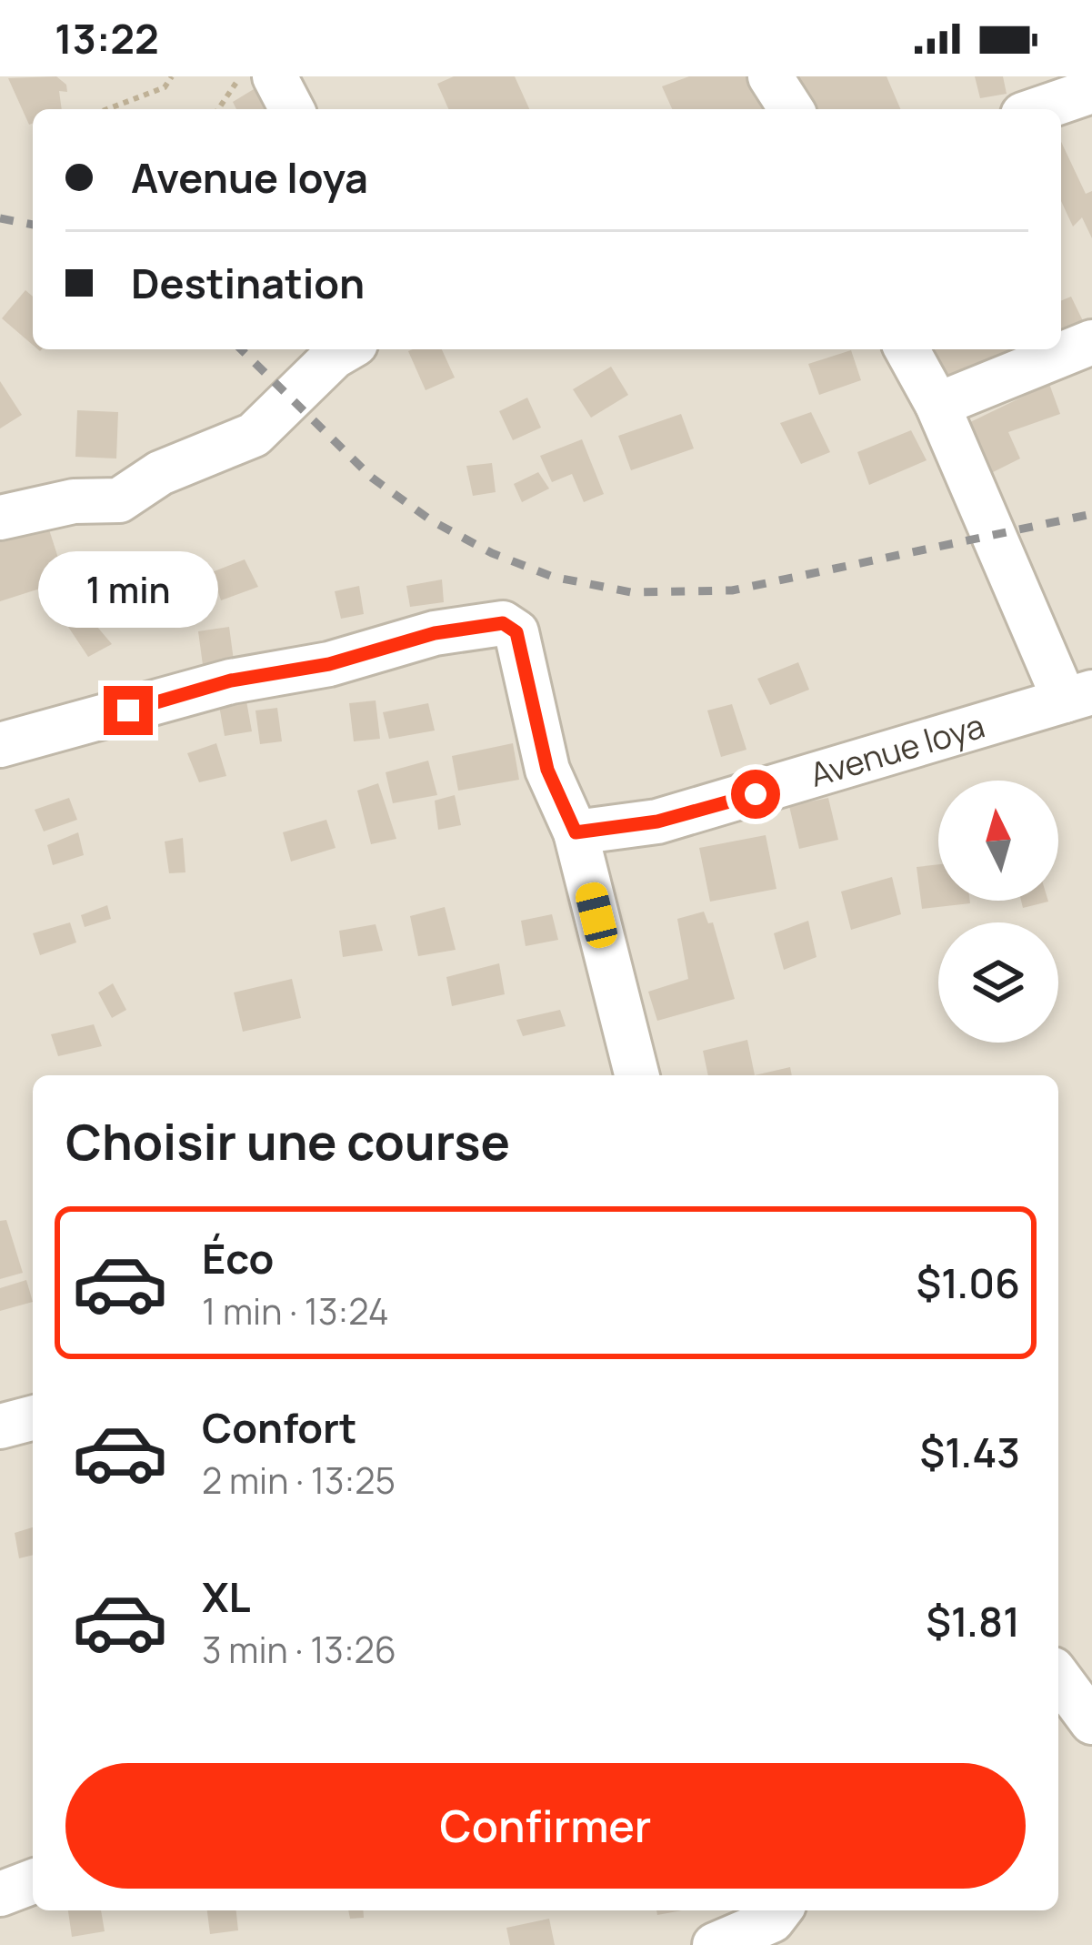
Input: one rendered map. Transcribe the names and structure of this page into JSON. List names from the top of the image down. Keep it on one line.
{"streets":{"street":["Avenue loya"]},"north":"top","page":{"status":"13:22","banner":["Avenue loya","Destination"],"bubble":"1 min","heading":"Choisir une course","list":[{"name":"Éco","note":"1 min · 13:24","value":"$1.06"},{"name":"Confort","note":"2 min · 13:25","value":"$1.43"},{"name":"XL","note":"3 min · 13:26","value":"$1.81"}],"buttons":"Confirmer"}}
